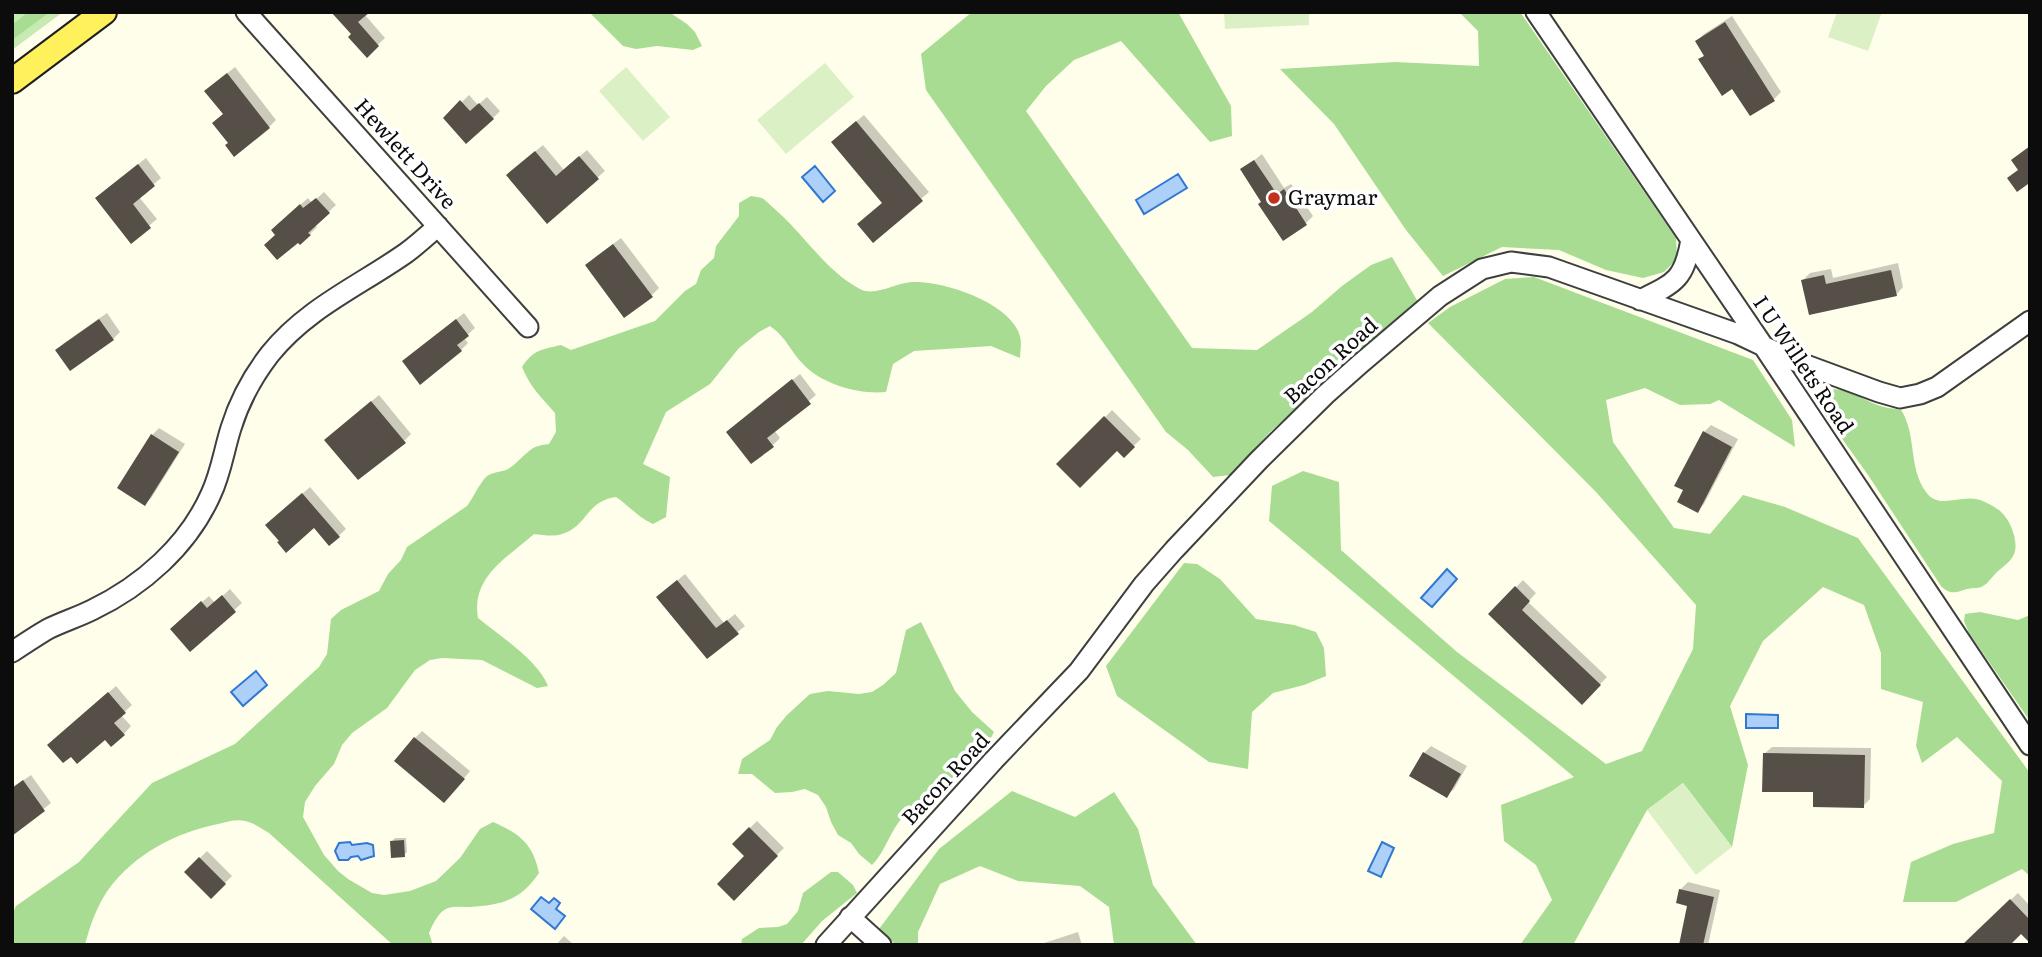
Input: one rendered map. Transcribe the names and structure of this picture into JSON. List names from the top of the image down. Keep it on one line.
{"streets":{"street":["Hewlett Drive","Bacon Road","I U Willets Road"]},"crossings":[["Bacon Road","I U Willets Road"]],"places":["Graymar"]}
